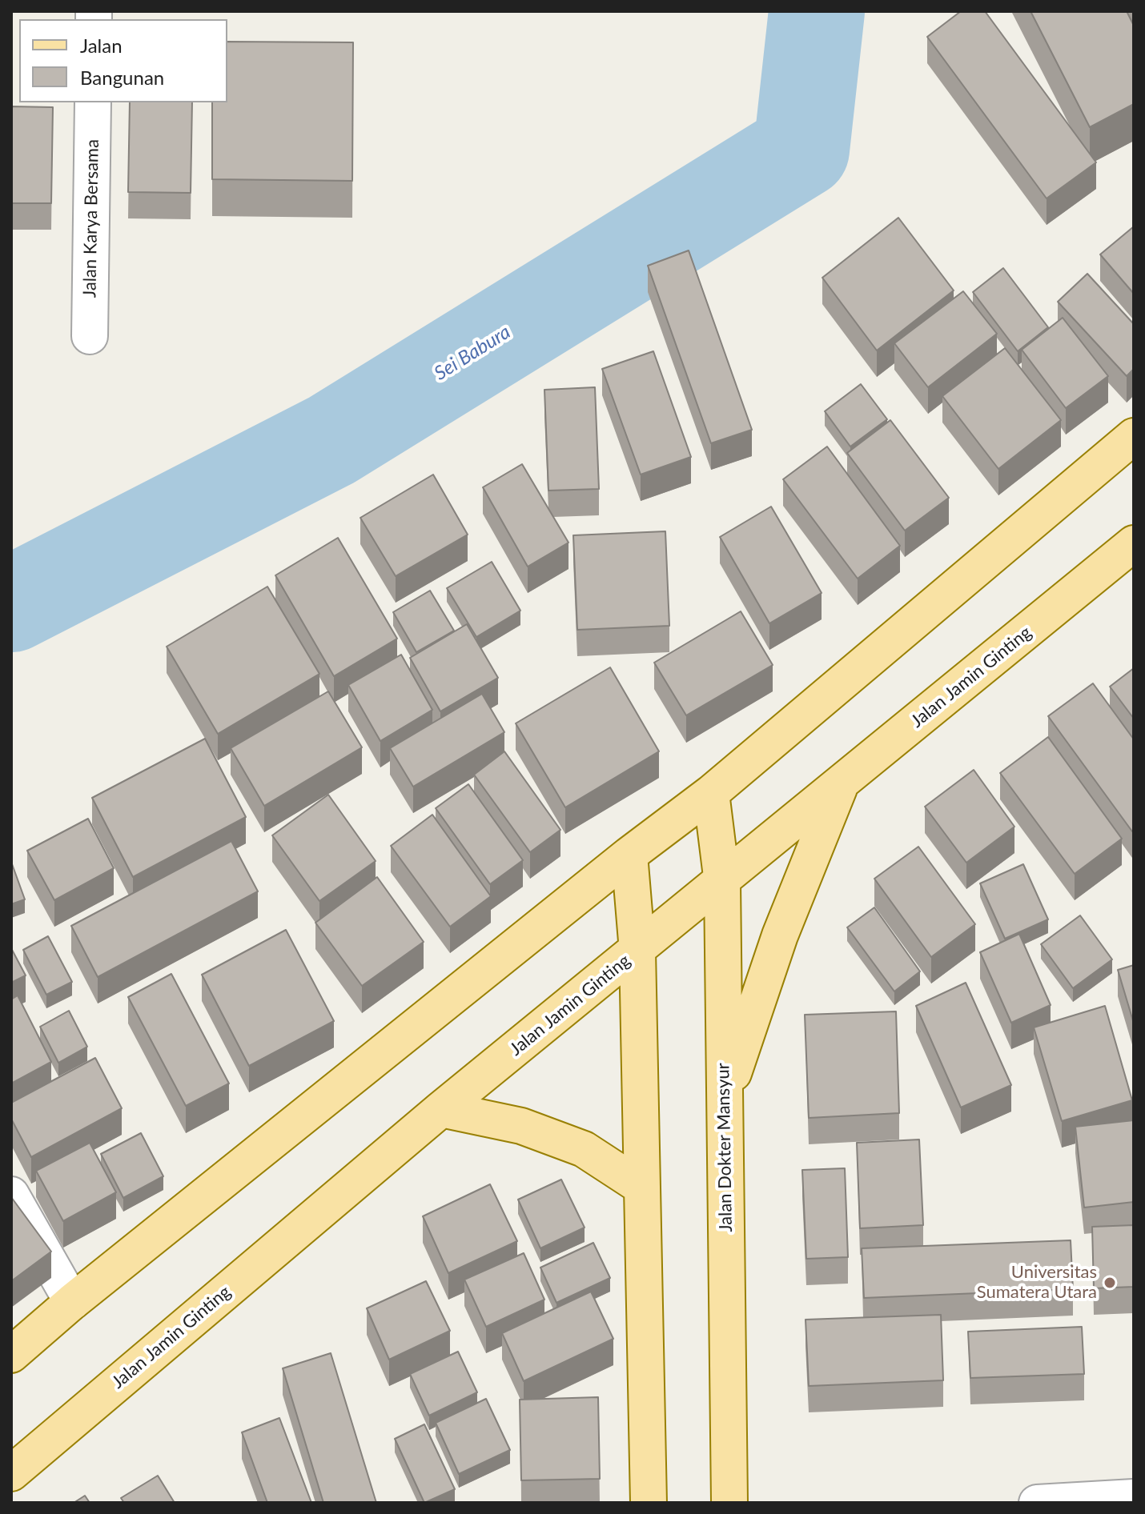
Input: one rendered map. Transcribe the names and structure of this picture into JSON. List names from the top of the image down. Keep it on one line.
{"streets":{"main road":["Jalan Jamin Ginting","Jalan Dokter Mansyur"],"street":["Jalan Karya Bersama"]},"crossings":[["Jalan Jamin Ginting","Jalan Dokter Mansyur"]],"water":["Sei Babura"],"places":["Universitas Sumatera Utara"],"legend":["Jalan","Bangunan"]}
